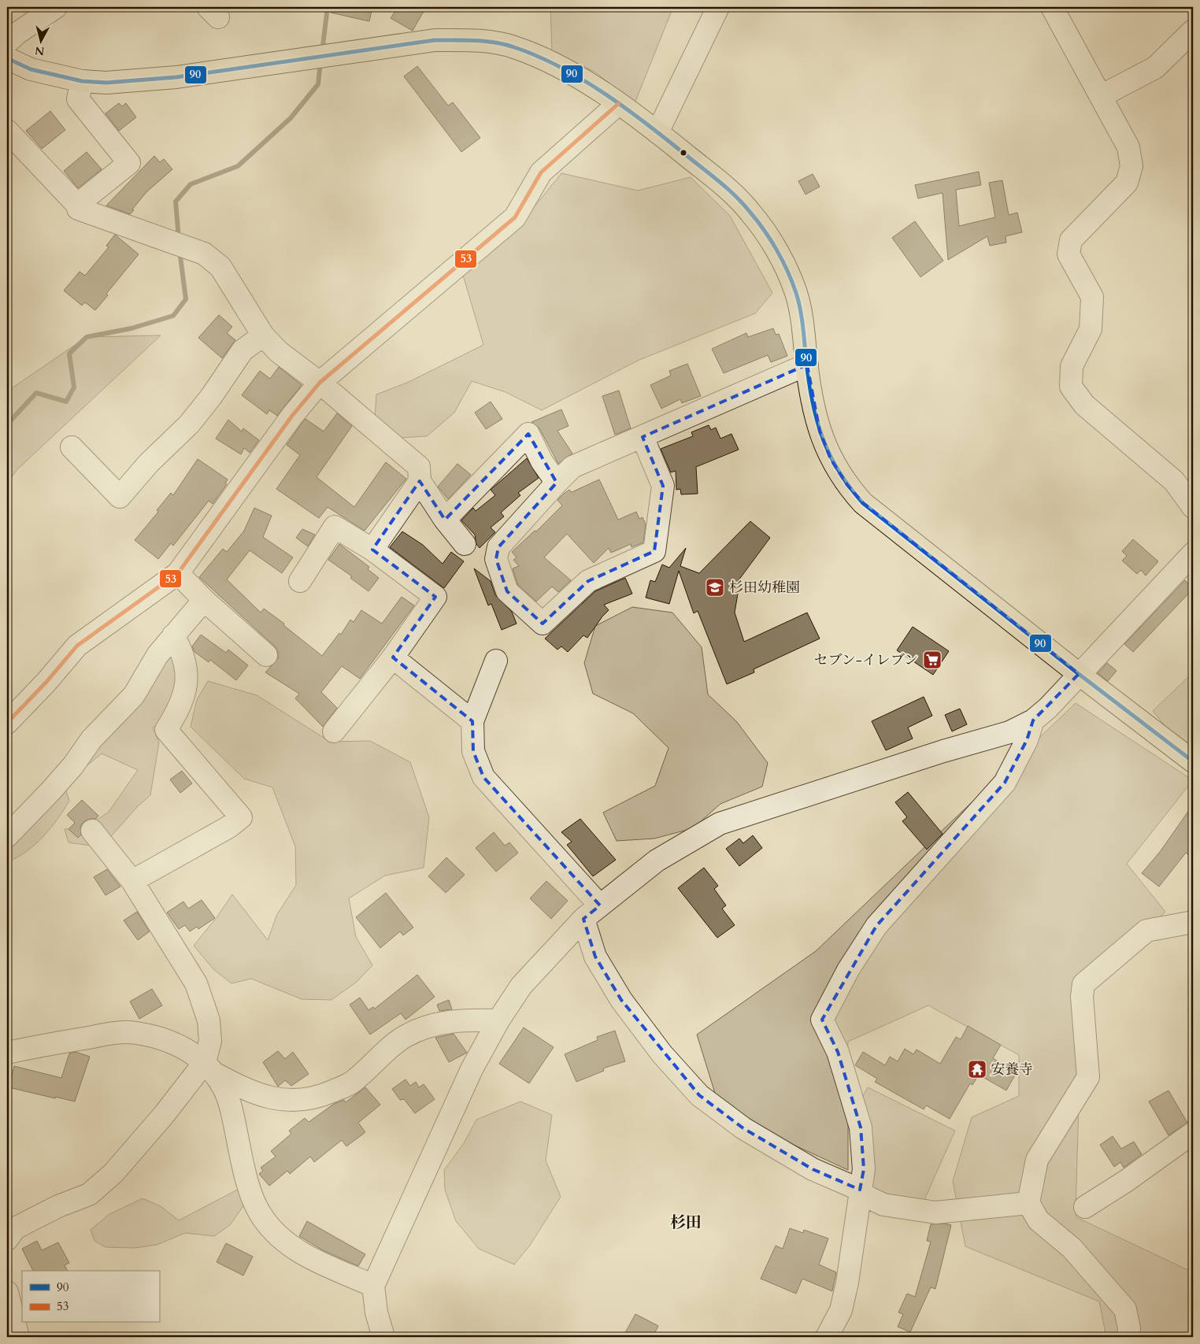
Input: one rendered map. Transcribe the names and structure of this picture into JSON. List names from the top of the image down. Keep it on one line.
{"districts":["杉田"],"places":{"school or university":["杉田幼稚園"],"supermarket":["セブン-イレブン"],"temple":["安養寺"]},"lines":["transit line 90","transit line 53"],"legend":["90","53"],"north":"bottom"}
